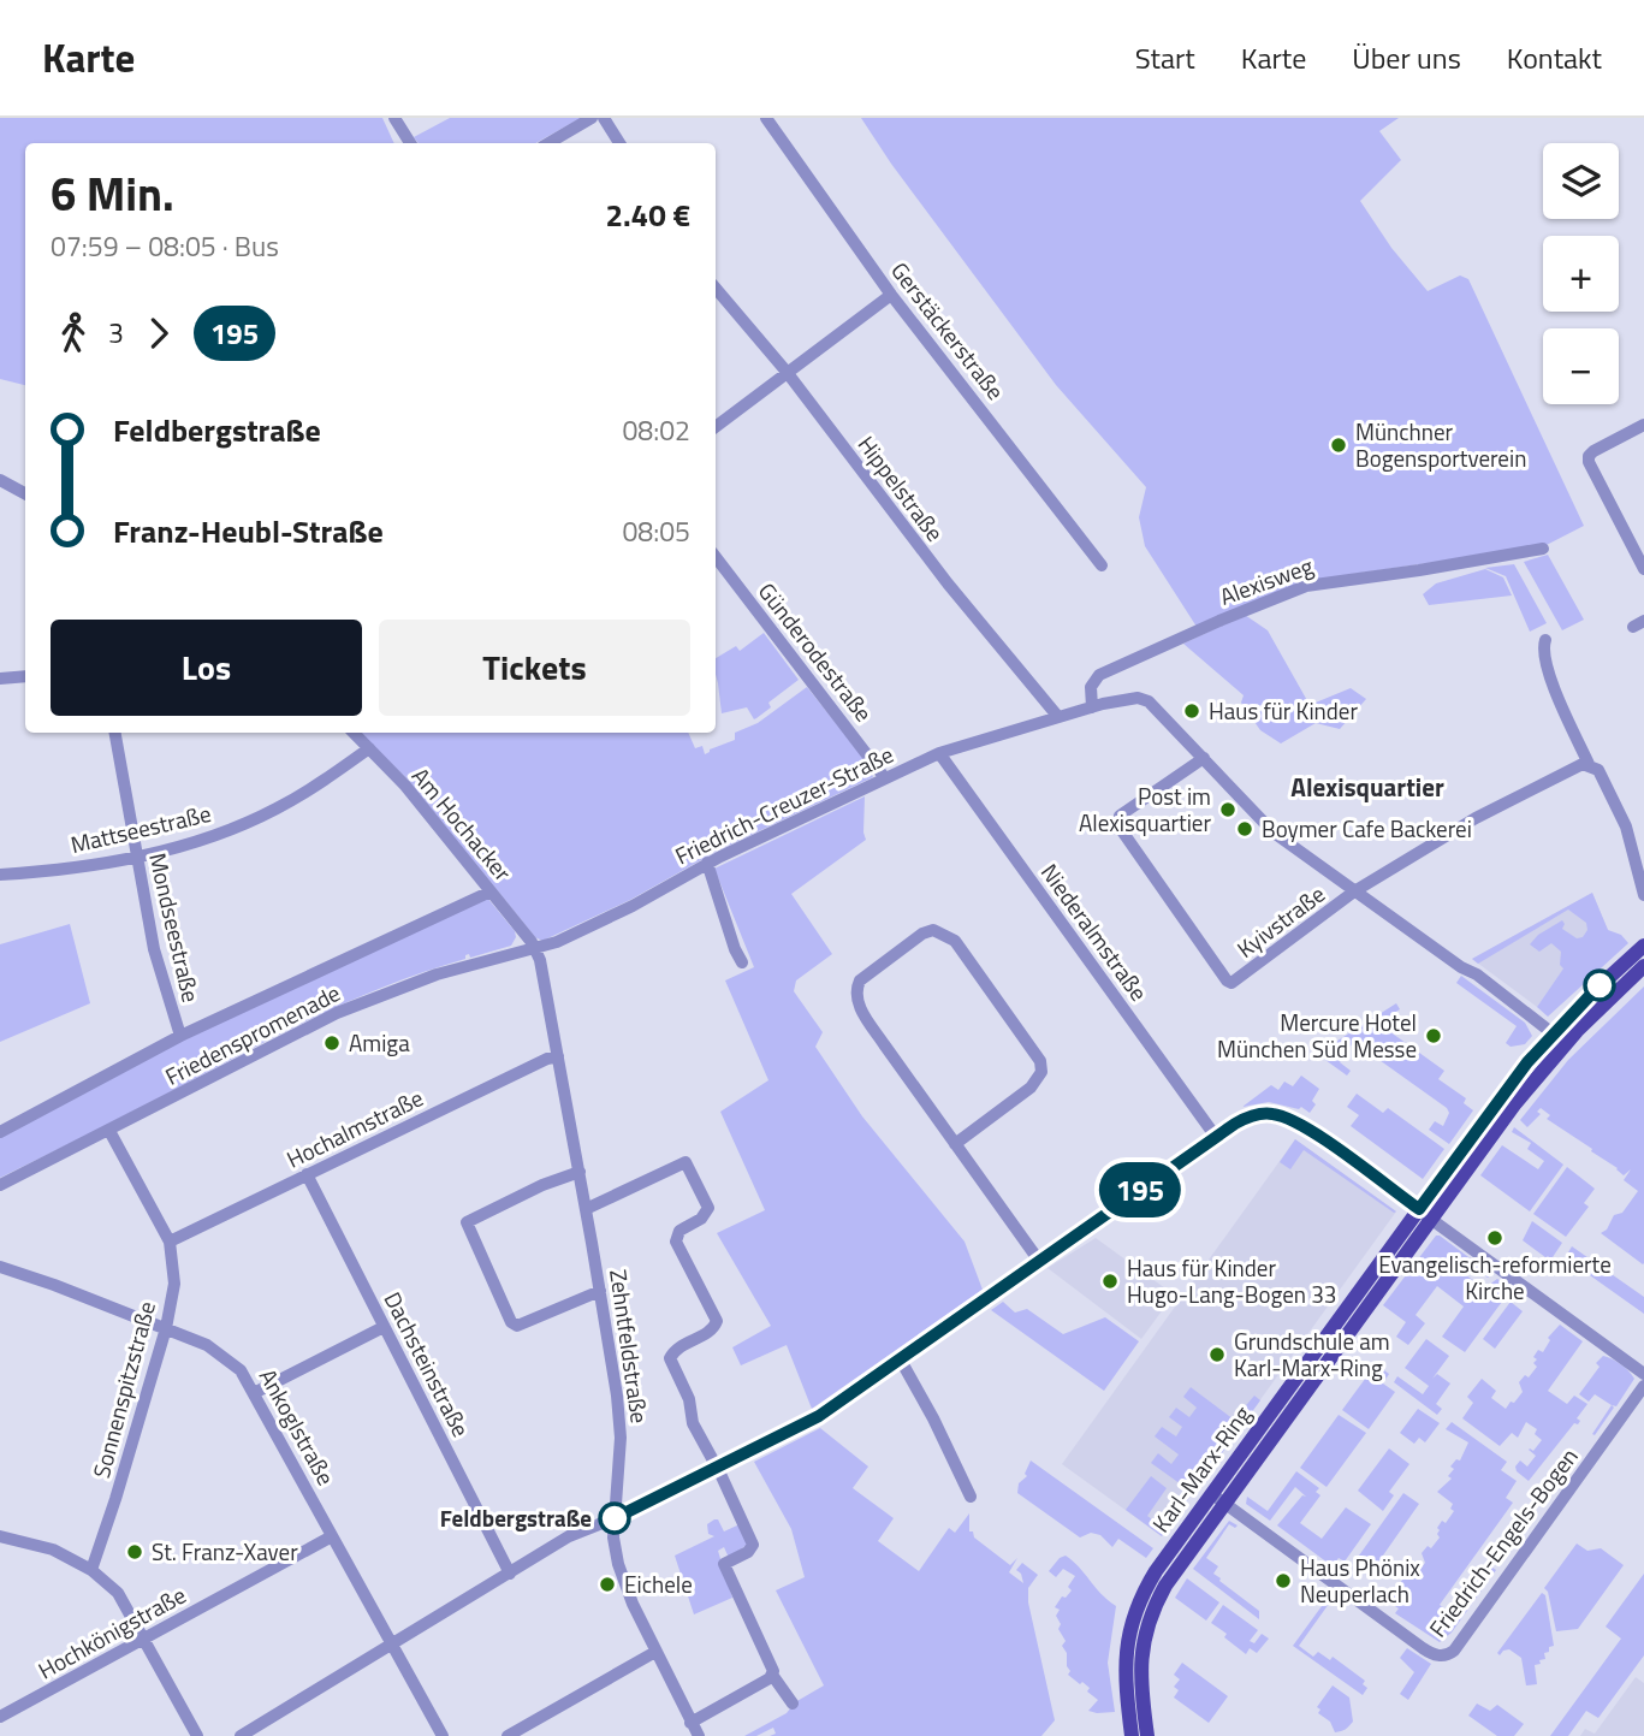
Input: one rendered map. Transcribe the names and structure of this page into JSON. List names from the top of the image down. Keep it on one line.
{"streets":{"main road":["Karl-Marx-Ring"],"street":["Gerstäckerstraße","Hippelstraße","Alexisweg","Günderodestraße","Friedrich-Creuzer-Straße","Am Hochacker","Mattseestraße","Kyivstraße","Mondseestraße","Niederalmstraße","Friedenspromenade","Hochalmstraße","Zehntfeldstraße","Dachsteinstraße","Sonnenspitzstraße","Ankoglstraße","Friedrich-Engels-Bogen","Hochkönigstraße"]},"crossings":[["Hippelstraße","Friedrich-Creuzer-Straße"],["Alexisweg","Friedrich-Creuzer-Straße"],["Günderodestraße","Friedrich-Creuzer-Straße"],["Friedrich-Creuzer-Straße","Am Hochacker"],["Friedrich-Creuzer-Straße","Kyivstraße"],["Friedrich-Creuzer-Straße","Niederalmstraße"],["Friedrich-Creuzer-Straße","Friedenspromenade"],["Friedrich-Creuzer-Straße","Zehntfeldstraße"],["Am Hochacker","Mattseestraße"],["Am Hochacker","Friedenspromenade"],["Am Hochacker","Zehntfeldstraße"],["Mattseestraße","Mondseestraße"],["Mondseestraße","Friedenspromenade"],["Friedenspromenade","Zehntfeldstraße"],["Friedenspromenade","Sonnenspitzstraße"],["Hochalmstraße","Zehntfeldstraße"],["Hochalmstraße","Dachsteinstraße"],["Hochalmstraße","Sonnenspitzstraße"],["Sonnenspitzstraße","Ankoglstraße"],["Ankoglstraße","Hochkönigstraße"],["Karl-Marx-Ring","Friedrich-Engels-Bogen"]],"districts":["Alexisquartier"],"places":["Münchner Bogensportverein","Haus für Kinder","Post im Alexisquartier","Boymer Cafe Backerei","Mercure Hotel München Süd Messe","Amiga","Evangelisch-reformierte Kirche","Haus für Kinder Hugo-Lang-Bogen 33","Grundschule am Karl-Marx-Ring","Feldbergstraße","St. Franz-Xaver","Haus Phönix Neuperlach","Eichele"],"lines":["bus line 195"],"page":{"header":"Karte","nav":["Start","Karte","Über uns","Kontakt"],"on_map":"195","map_buttons":["+","−"],"heading":["6 Min.","07:59 – 08:05 · Bus","2.40 €"],"legs":["3","195"],"list":[{"name":"Feldbergstraße","value":"08:02"},{"name":"Franz-Heubl-Straße","value":"08:05"}],"buttons":["Los","Tickets"]}}
